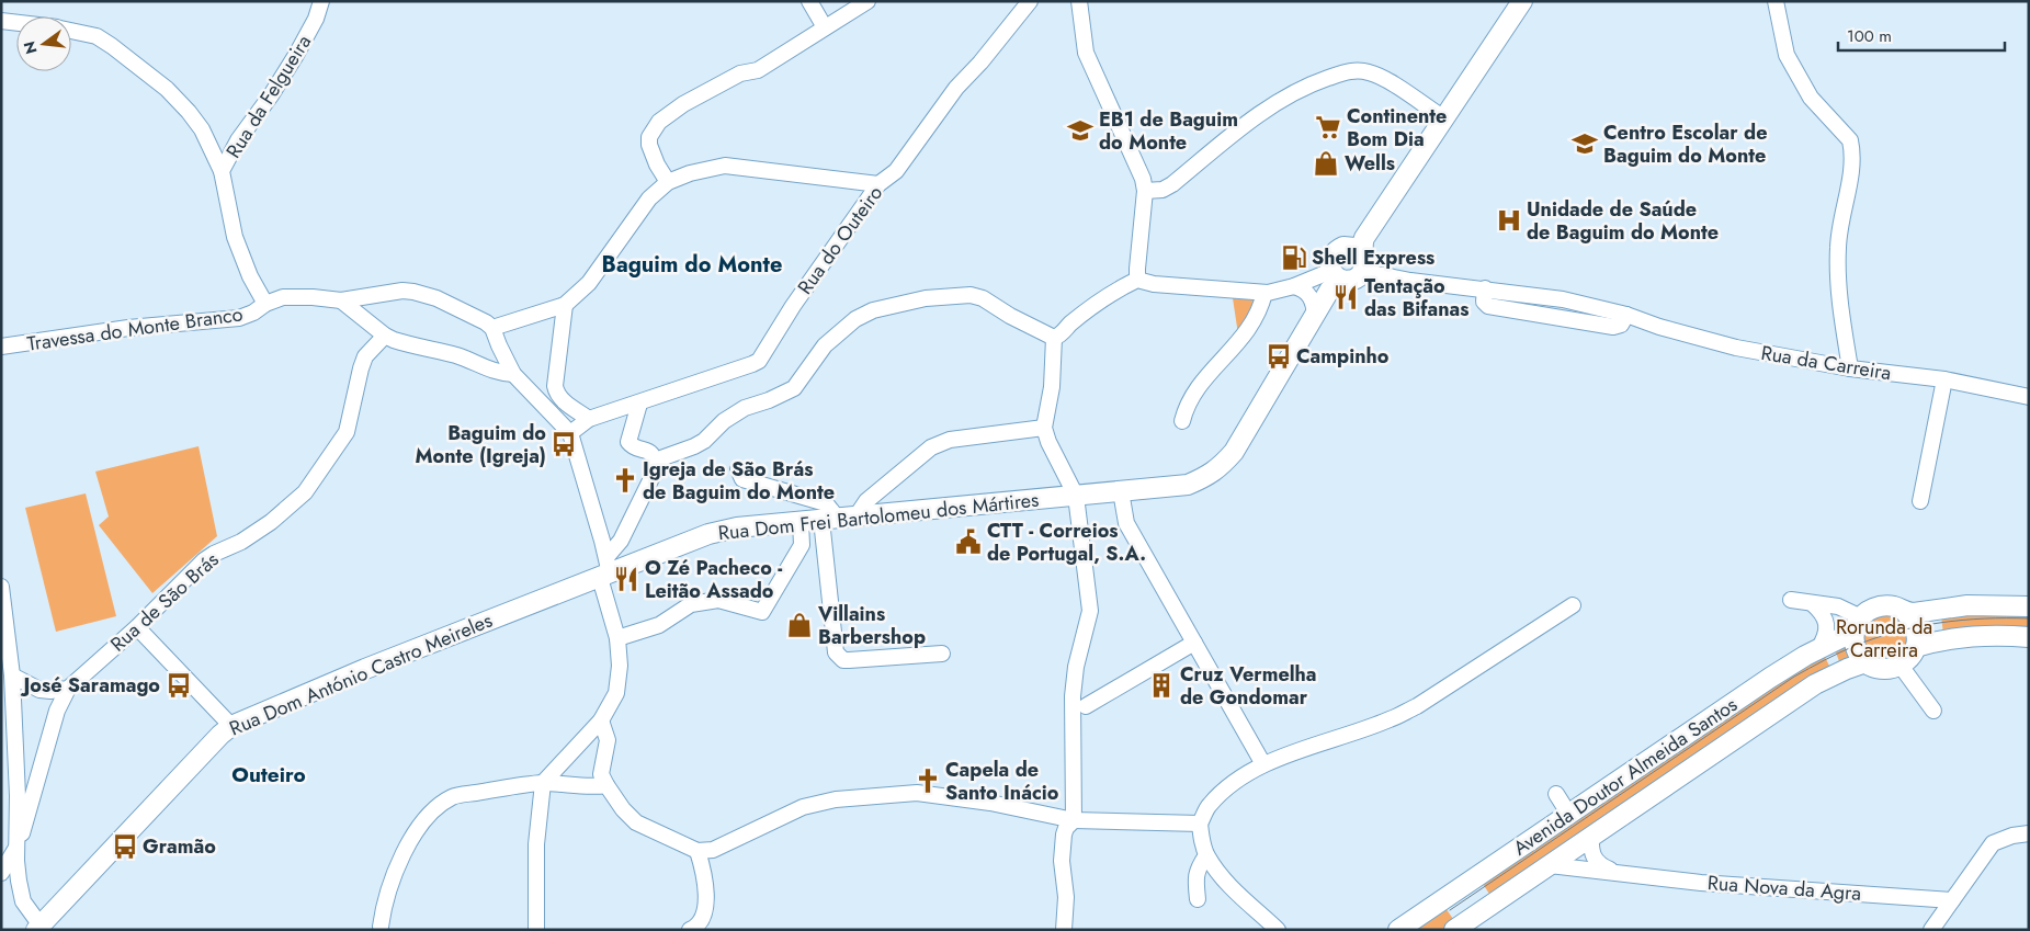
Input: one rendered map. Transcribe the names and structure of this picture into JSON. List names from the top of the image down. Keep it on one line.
{"streets":{"main road":["Rua Dom Frei Bartolomeu dos Mártires","Rua Dom António Castro Meireles","Avenida Doutor Almeida Santos"],"street":["Rua da Felgueira","Rua do Outeiro","Travessa do Monte Branco","Rua da Carreira","Rua de São Brás","Rua Nova da Agra"]},"crossings":[["Rua da Felgueira","Travessa do Monte Branco"],["Rua Dom Frei Bartolomeu dos Mártires","Rua Dom António Castro Meireles"],["Avenida Doutor Almeida Santos","Rua Nova da Agra"]],"districts":["Baguim do Monte","Outeiro"],"parks":["Rorunda da Carreira"],"places":{"supermarket":["Continente Bom Dia"],"school or university":["EB1 de Baguim do Monte","Centro Escolar de Baguim do Monte"],"shop":["Wells","Villains Barbershop"],"hospital":["Unidade de Saúde de Baguim do Monte"],"fuel station":["Shell Express"],"restaurant":["Tentação das Bifanas","O Zé Pacheco - Leitão Assado"],"bus stop":["Campinho","Baguim do Monte (Igreja)","José Saramago","Gramão"],"church":["Igreja de São Brás de Baguim do Monte","Capela de Santo Inácio"],"public building":["CTT - Correios de Portugal, S.A."],"building":["Cruz Vermelha de Gondomar"]},"scale_bar":"100 m","north":"left"}
